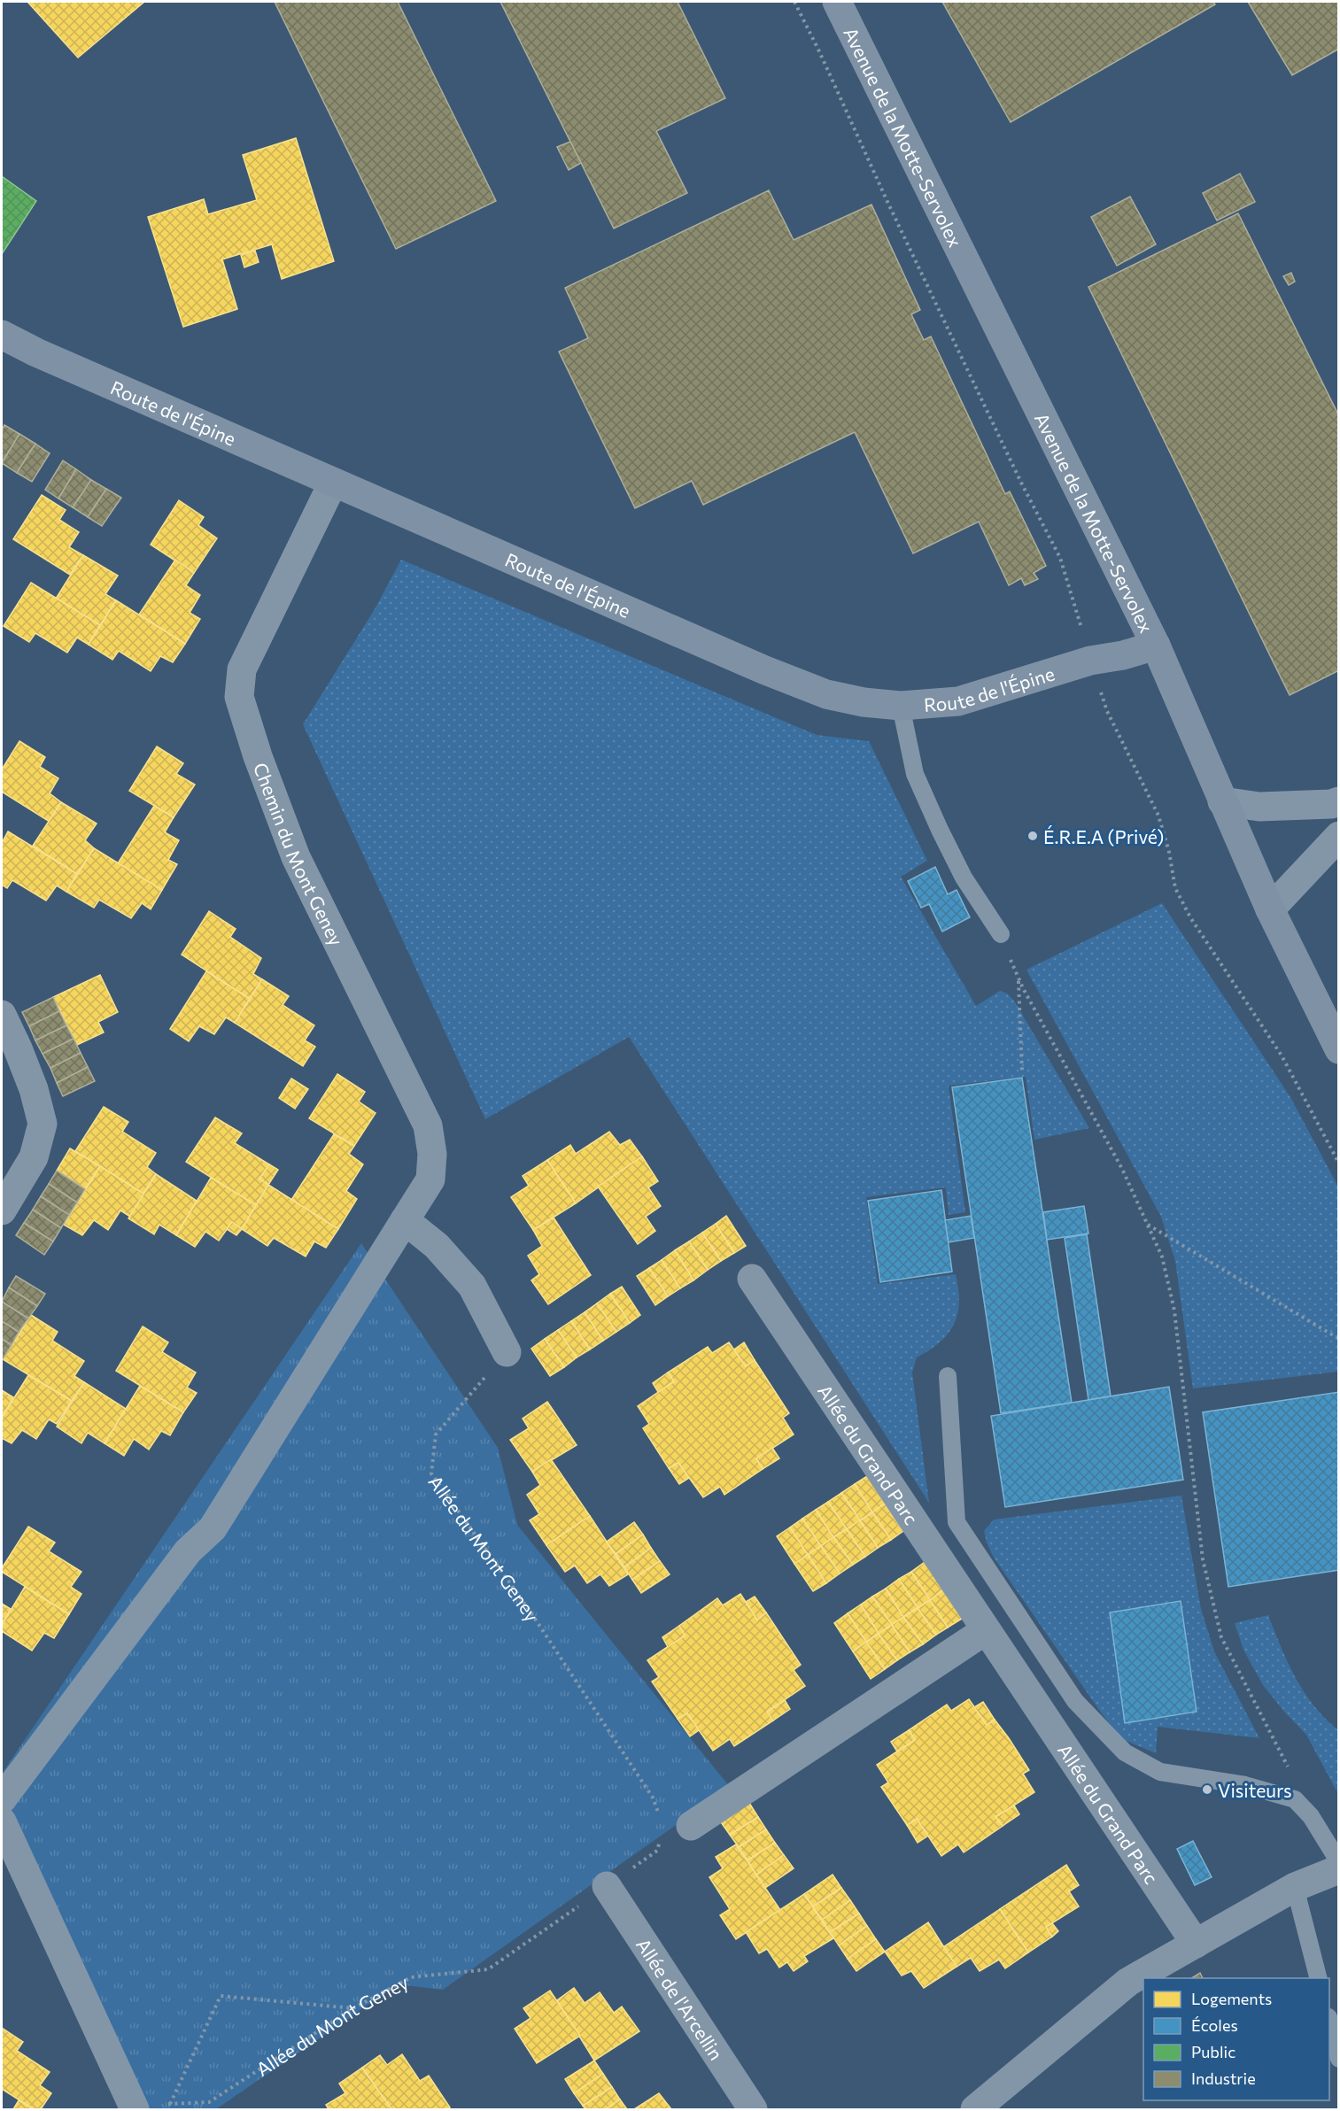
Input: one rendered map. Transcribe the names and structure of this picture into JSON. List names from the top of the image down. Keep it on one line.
{"streets":{"street":["Avenue de la Motte-Servolex","Route de l'Épine","Chemin du Mont Geney","Allée du Grand Parc","Allée de l'Arcellin"],"path":["Allée du Mont Geney"]},"crossings":[["Avenue de la Motte-Servolex","Route de l'Épine"],["Route de l'Épine","Chemin du Mont Geney"],["Allée du Mont Geney","Allée de l'Arcellin"]],"places":["É.R.E.A (Privé)","Visiteurs"],"legend":["Logements","Écoles","Public","Industrie"]}
